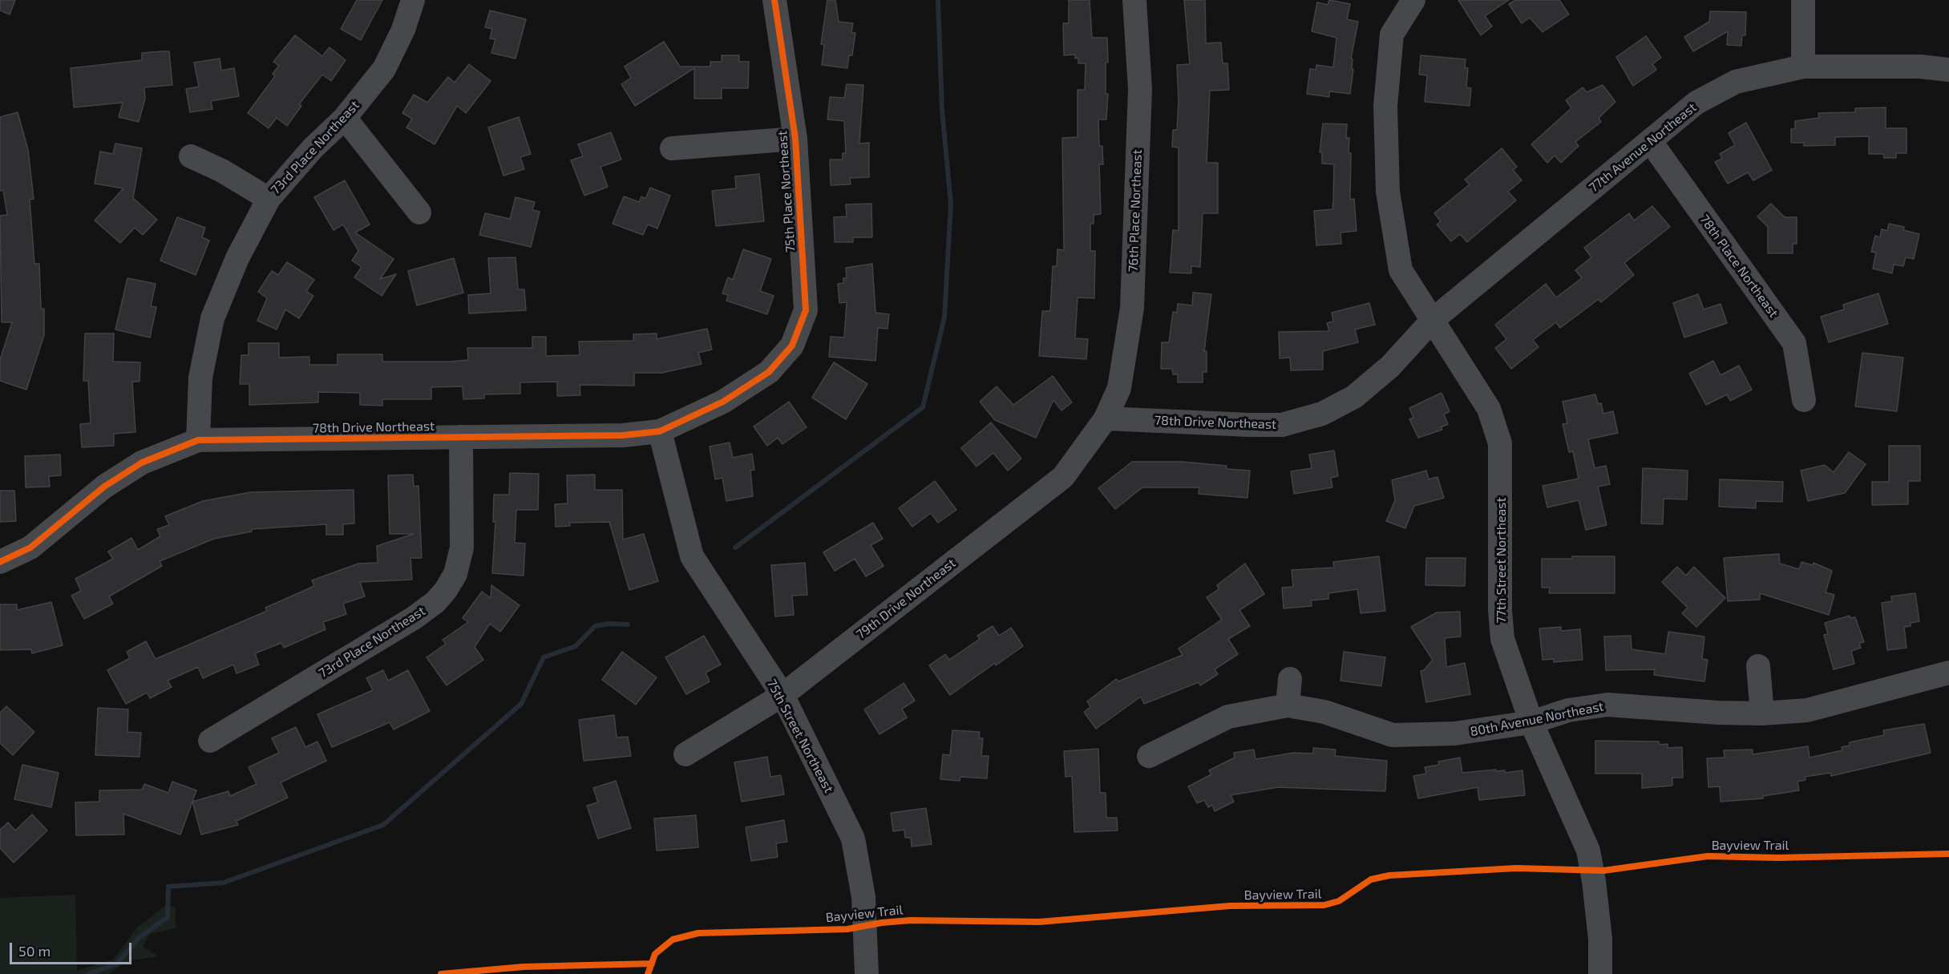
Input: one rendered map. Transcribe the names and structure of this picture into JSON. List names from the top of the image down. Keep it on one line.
{"streets":{"street":["73rd Place Northeast","77th Avenue Northeast","75th Place Northeast","76th Place Northeast","78th Place Northeast","78th Drive Northeast","77th Street Northeast","79th Drive Northeast","80th Avenue Northeast","75th Street Northeast"],"cycle path":["Bayview Trail"]},"crossings":[["73rd Place Northeast","78th Drive Northeast"],["77th Avenue Northeast","78th Place Northeast"],["77th Avenue Northeast","78th Drive Northeast"],["77th Avenue Northeast","77th Street Northeast"],["75th Place Northeast","78th Drive Northeast"],["76th Place Northeast","78th Drive Northeast"],["76th Place Northeast","79th Drive Northeast"],["78th Drive Northeast","77th Street Northeast"],["78th Drive Northeast","79th Drive Northeast"],["78th Drive Northeast","75th Street Northeast"],["77th Street Northeast","80th Avenue Northeast"],["79th Drive Northeast","75th Street Northeast"]],"scale_bar":"50 m"}
